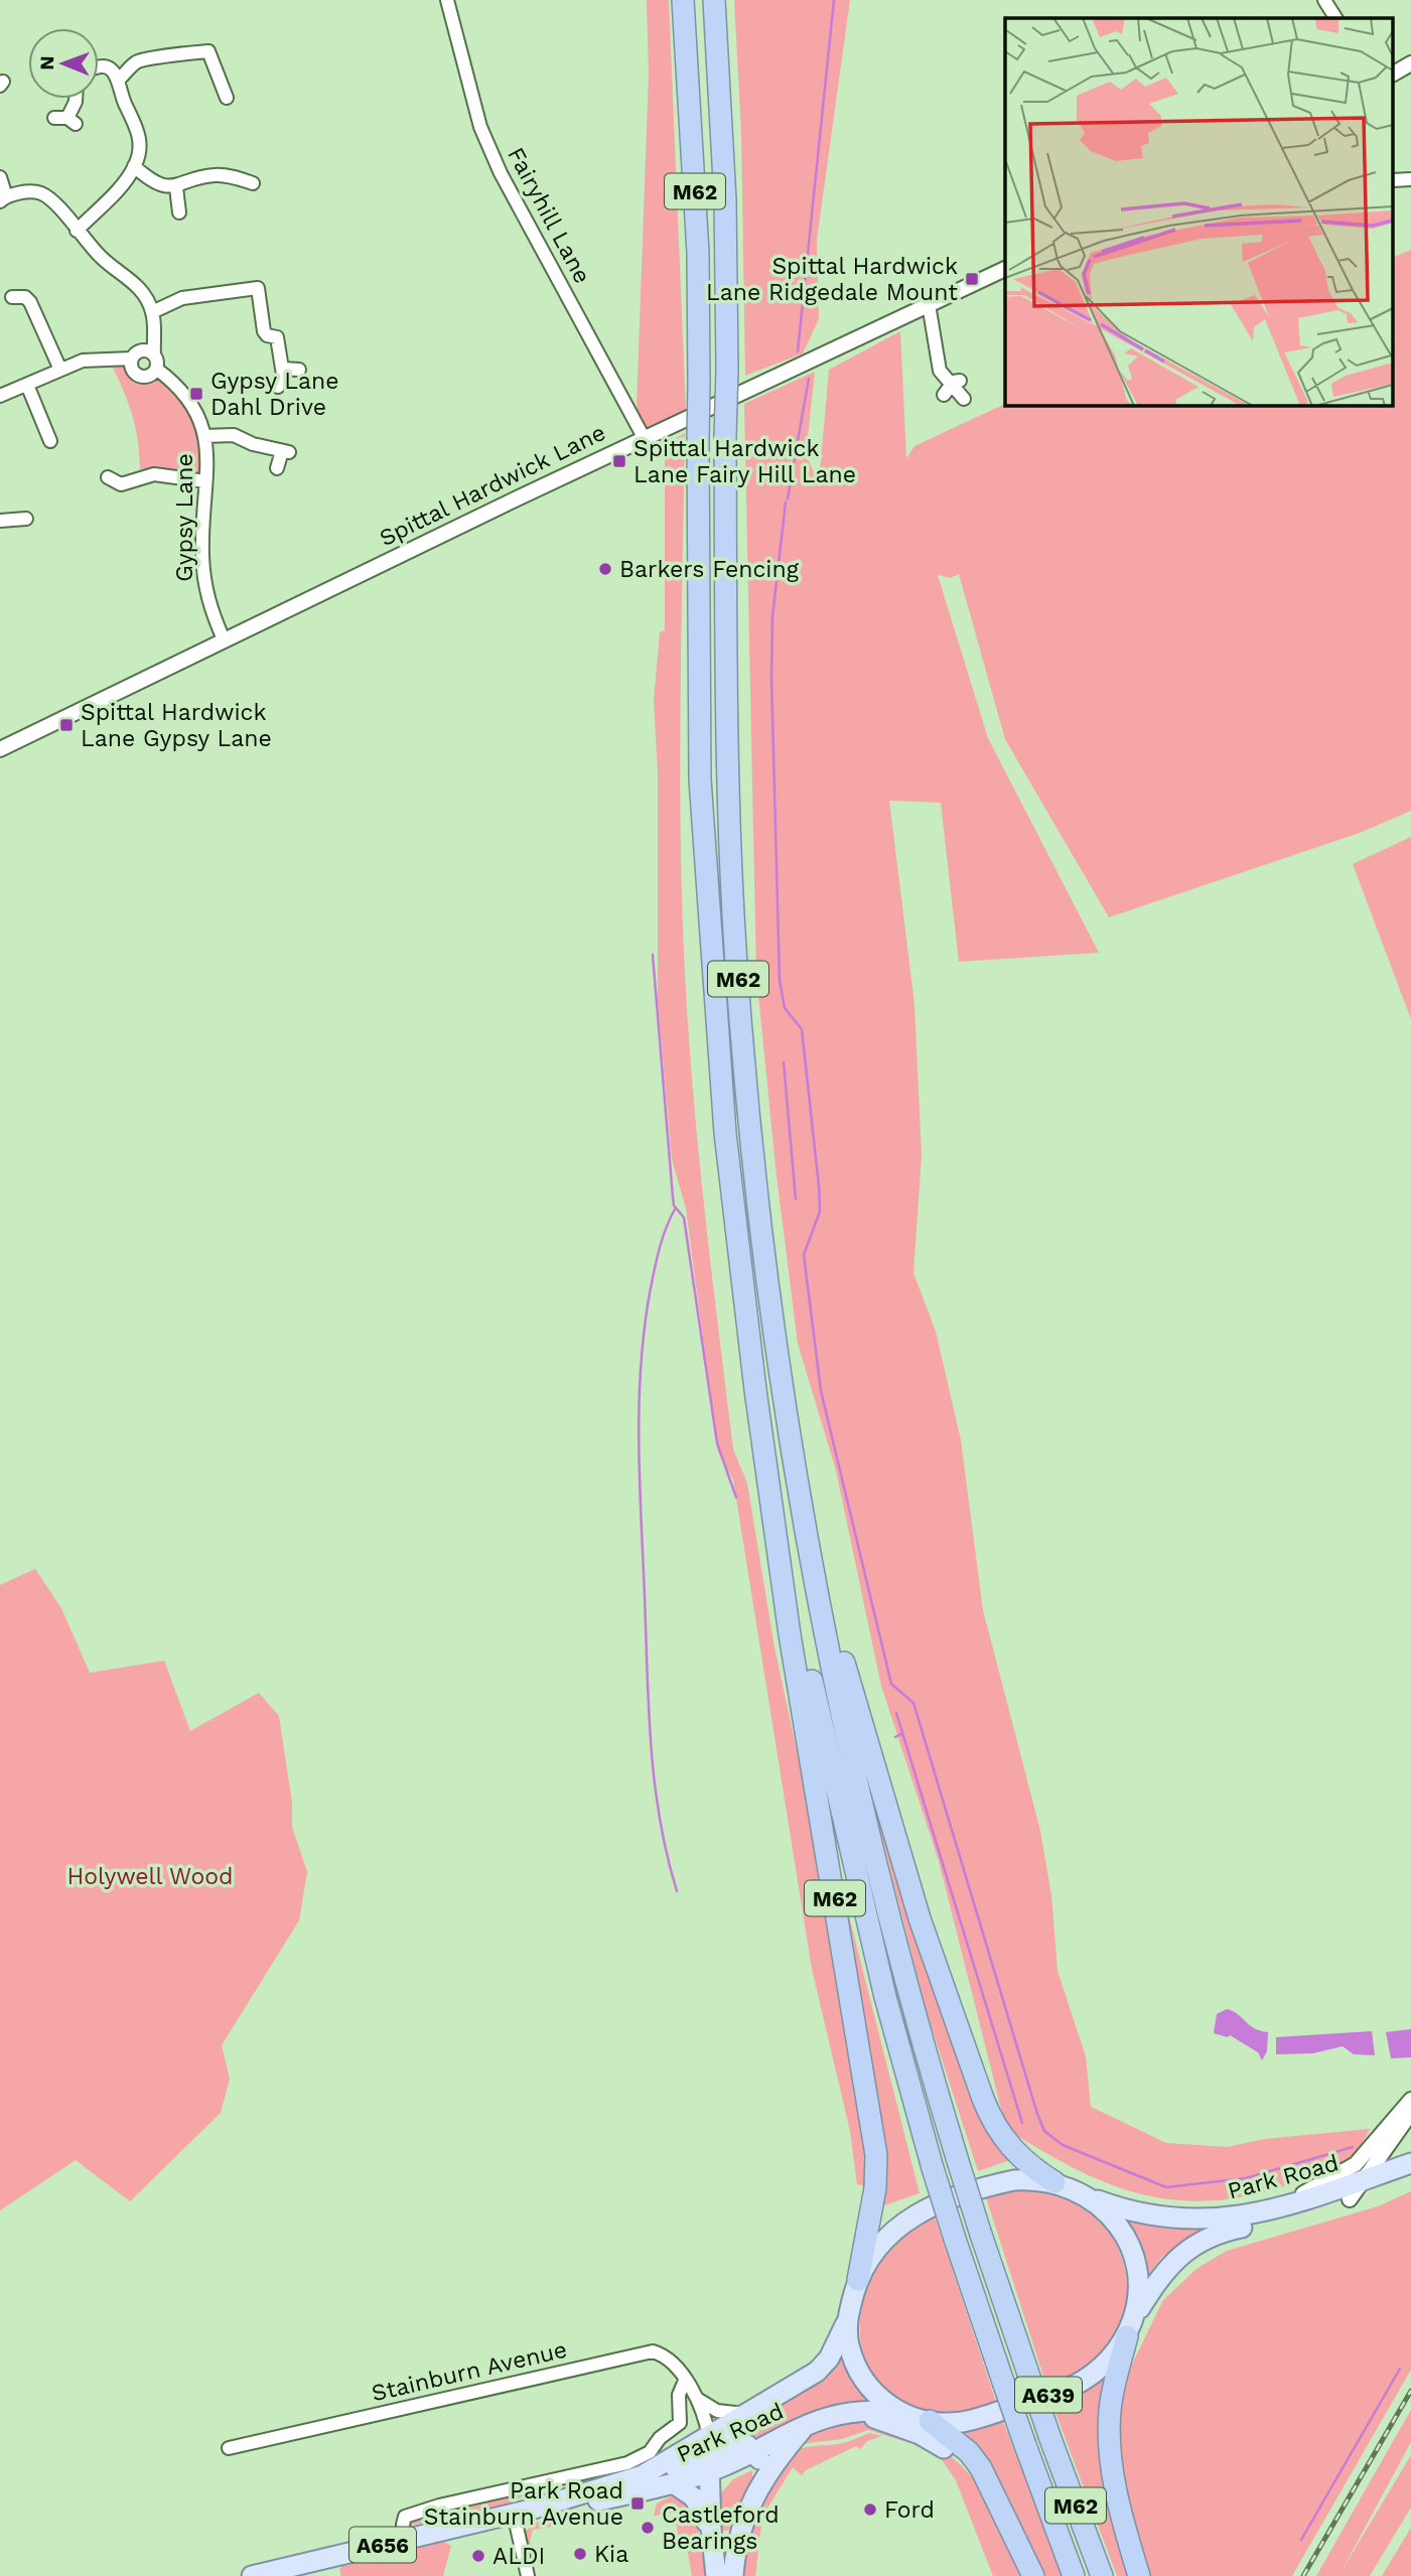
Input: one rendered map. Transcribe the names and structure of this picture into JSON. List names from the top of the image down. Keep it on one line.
{"streets":{"highway":["M62"],"main road":["Park Road","A639","A656"],"street":["Fairyhill Lane","Spittal Hardwick Lane","Gypsy Lane","Stainburn Avenue"]},"crossings":[["M62","A639"],["Fairyhill Lane","Spittal Hardwick Lane"],["Spittal Hardwick Lane","Gypsy Lane"],["Park Road","Stainburn Avenue"],["Park Road","A639"]],"parks":["Holywell Wood"],"places":{"transit":["Spittal Hardwick Lane Ridgedale Mount","Gypsy Lane Dahl Drive","Spittal Hardwick Lane Fairy Hill Lane","Spittal Hardwick Lane Gypsy Lane","Park Road Stainburn Avenue"],"other":["Barkers Fencing","Ford","Castleford Bearings","Kia","ALDI"]},"north":"left"}
